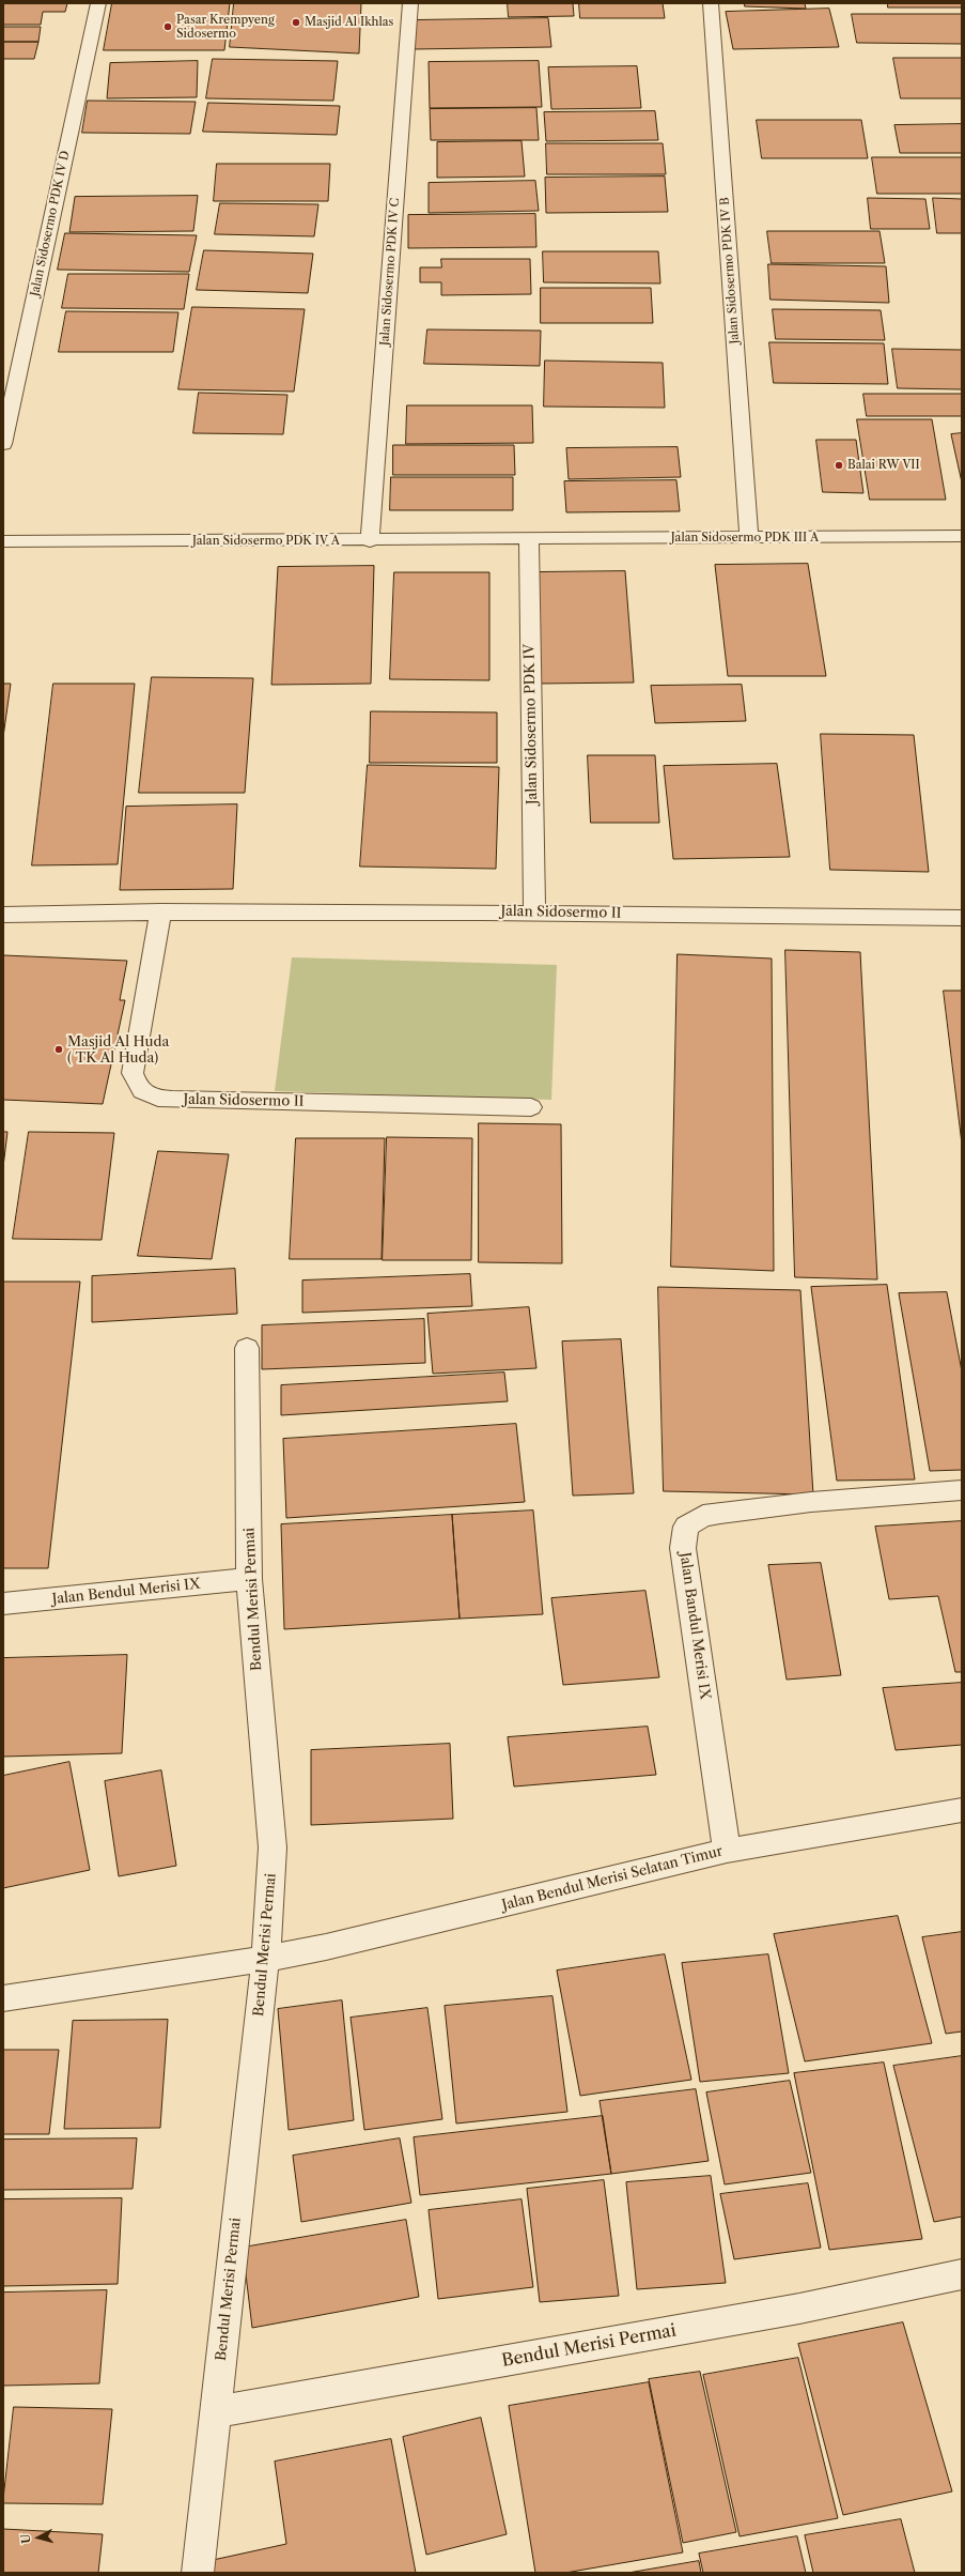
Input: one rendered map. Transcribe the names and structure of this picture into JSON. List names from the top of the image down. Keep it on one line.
{"streets":{"street":["Jalan Sidosermo PDK IV D","Jalan Sidosermo PDK IV B","Jalan Sidosermo PDK IV C","Jalan Sidosermo PDK III A","Jalan Sidosermo PDK IV A","Jalan Sidosermo PDK IV","Jalan Sidosermo II","Jalan Bendul Merisi IX","Bendul Merisi Permai","Jalan Bandul Merisi IX","Jalan Bendul Merisi Selatan Timur"]},"crossings":[["Jalan Sidosermo PDK IV B","Jalan Sidosermo PDK III A"],["Jalan Sidosermo PDK IV C","Jalan Sidosermo PDK IV A"],["Jalan Sidosermo PDK III A","Jalan Sidosermo PDK IV A"],["Jalan Sidosermo PDK III A","Jalan Sidosermo PDK IV"],["Jalan Sidosermo PDK IV A","Jalan Sidosermo PDK IV"],["Jalan Sidosermo PDK IV","Jalan Sidosermo II"],["Jalan Bendul Merisi IX","Bendul Merisi Permai"],["Bendul Merisi Permai","Jalan Bendul Merisi Selatan Timur"],["Jalan Bandul Merisi IX","Jalan Bendul Merisi Selatan Timur"]],"places":["Masjid Al Ikhlas","Pasar Krempyeng Sidosermo","Balai RW VII","Masjid Al Huda ( TK Al Huda)"],"north":"left"}
